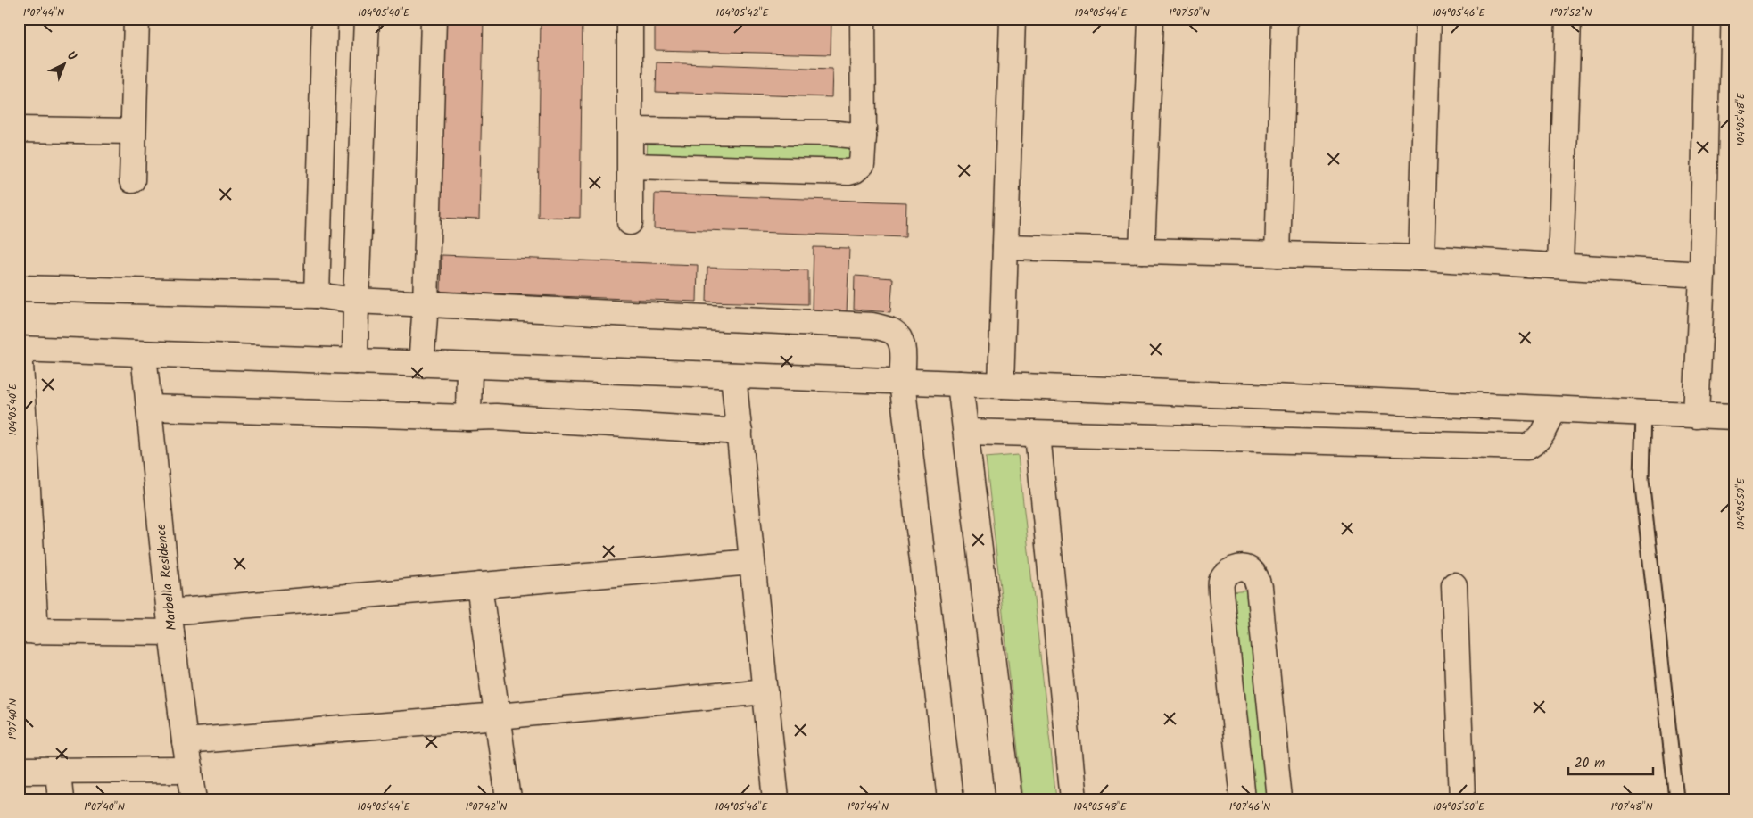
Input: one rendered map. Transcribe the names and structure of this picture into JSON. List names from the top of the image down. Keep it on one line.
{"streets":{"street":["Marbella Residence"]},"scale_bar":"20 m","north":"top right","coordinates":["1°07'44\"N","104°05'40\"E","104°05'42\"E","104°05'44\"E","1°07'50\"N","104°05'46\"E","1°07'52\"N","104°05'48\"E","104°05'50\"E","1°07'40\"N","1°07'42\"N","1°07'46\"N","1°07'48\"N"]}
